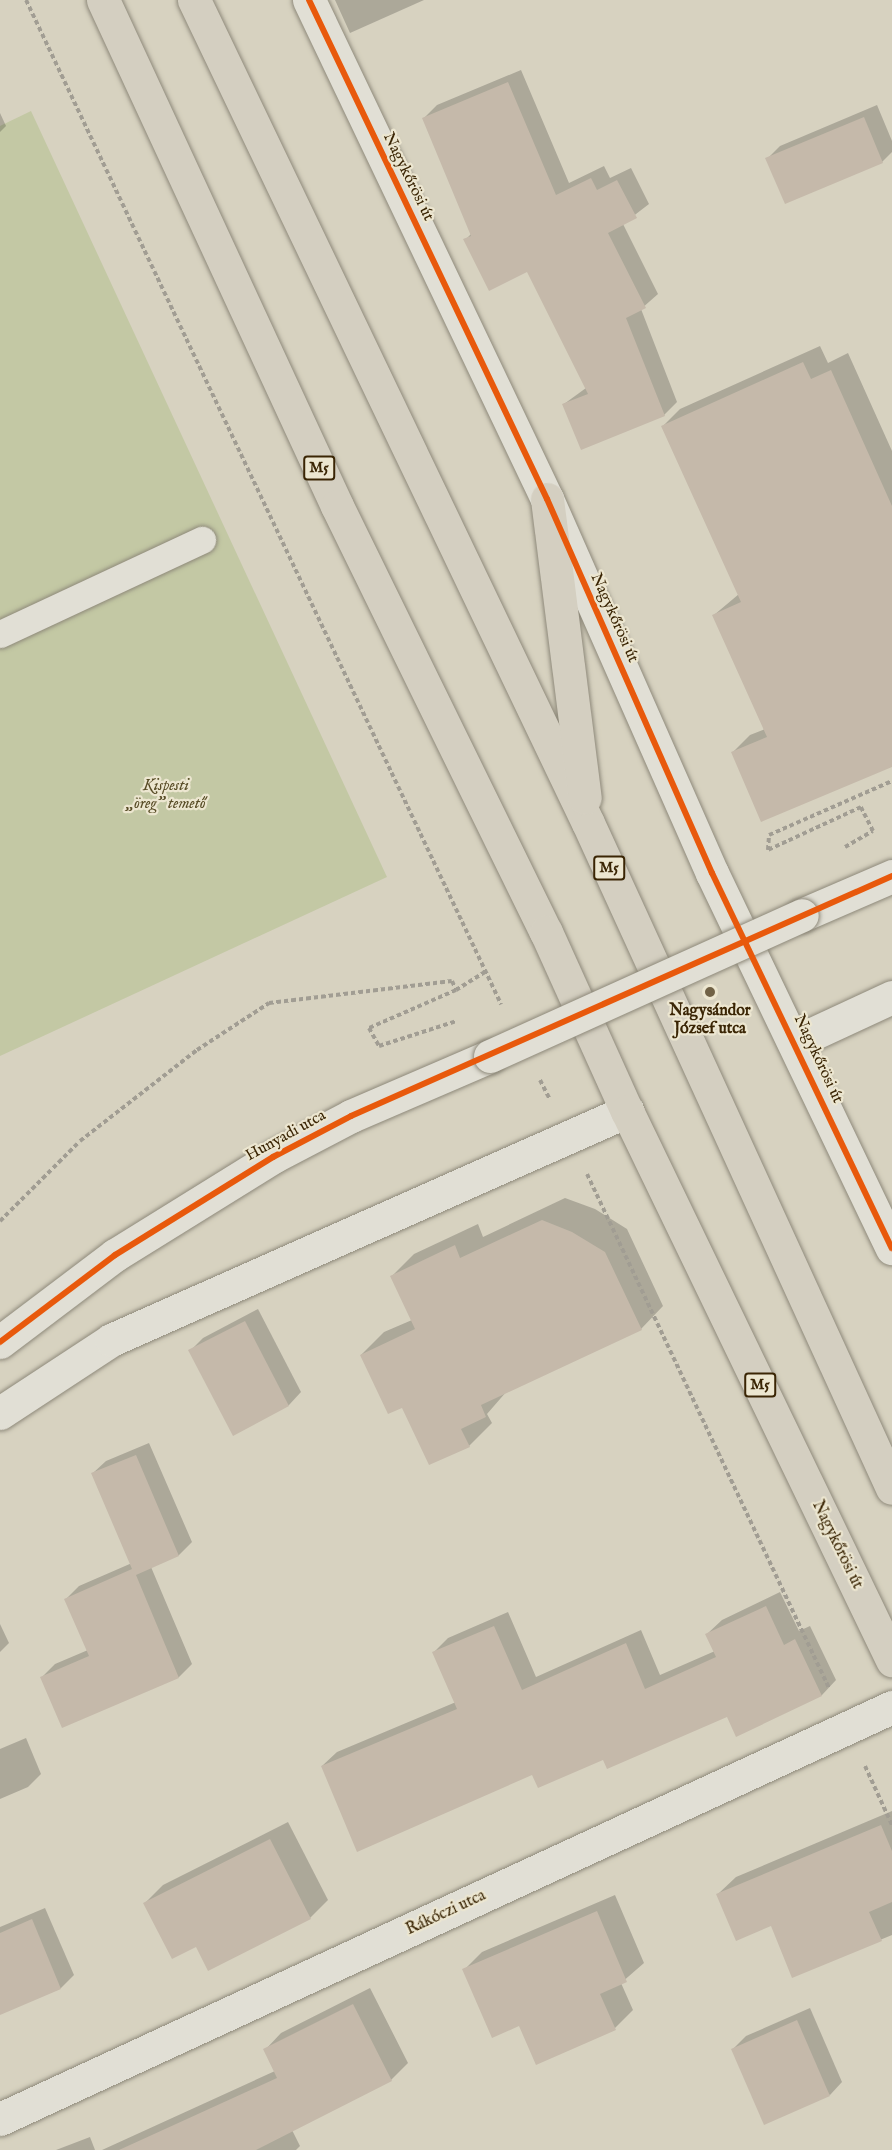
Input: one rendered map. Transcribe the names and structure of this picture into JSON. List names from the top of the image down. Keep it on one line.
{"streets":{"main road":["Nagykőrösi út","M5"],"street":["Hunyadi utca","Rákóczi utca"]},"parks":["Kispesti „öreg” temető"],"places":["Nagysándor József utca"]}
